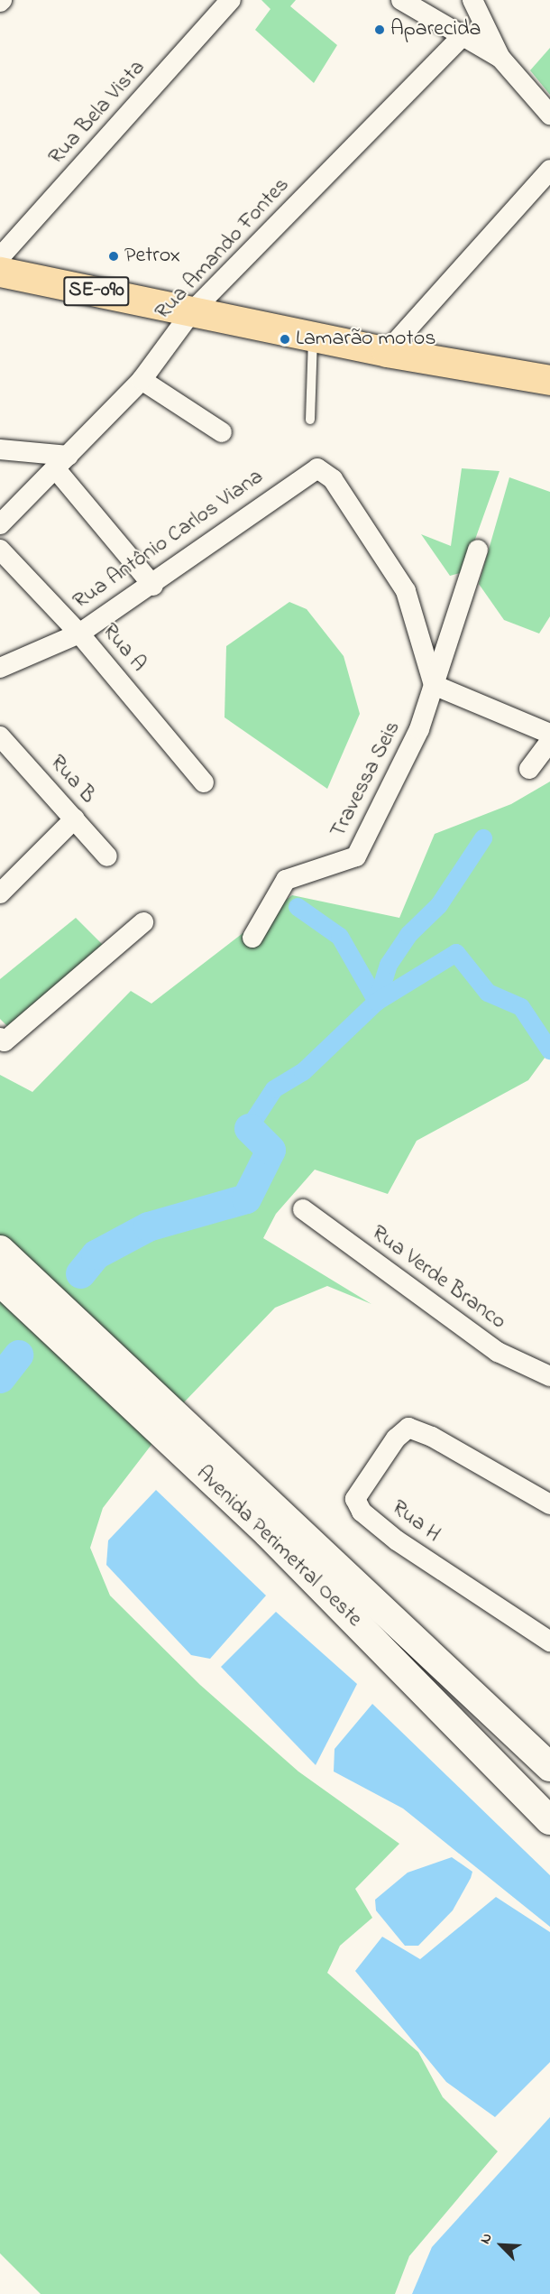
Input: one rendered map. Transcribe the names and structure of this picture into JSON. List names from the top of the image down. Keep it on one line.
{"streets":{"main road":["SE-090","Avenida Perimetral Oeste"],"street":["Rua Bela Vista","Rua Amando Fontes","Rua Antônio Carlos Viana","Rua A","Rua B","Travessa Seis","Rua Verde Branco","Rua H"]},"crossings":[["Rua Amando Fontes","SE-090"],["Rua Antônio Carlos Viana","Rua A"],["Rua Antônio Carlos Viana","Travessa Seis"]],"places":["Aparecida","Petrox","Lamarão motos"],"north":"top left"}
